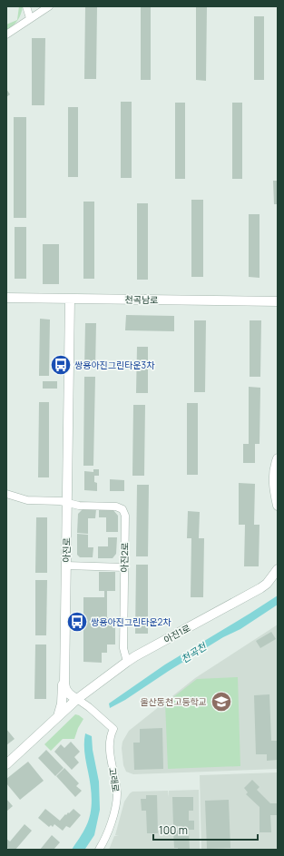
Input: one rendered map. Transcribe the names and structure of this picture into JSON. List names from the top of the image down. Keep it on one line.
{"streets":{"street":["천곡남로","아진로","아진2로","아진1로","고래로"]},"crossings":[["천곡남로","아진로"],["아진로","아진2로"],["아진로","아진1로"],["아진로","고래로"],["아진2로","아진1로"],["아진1로","고래로"]],"water":["천곡천"],"places":{"bus stop":["쌍용아진그린타운3차","쌍용아진그린타운2차"],"school or university":["울산동천고등학교"]},"scale_bar":"100 m"}
